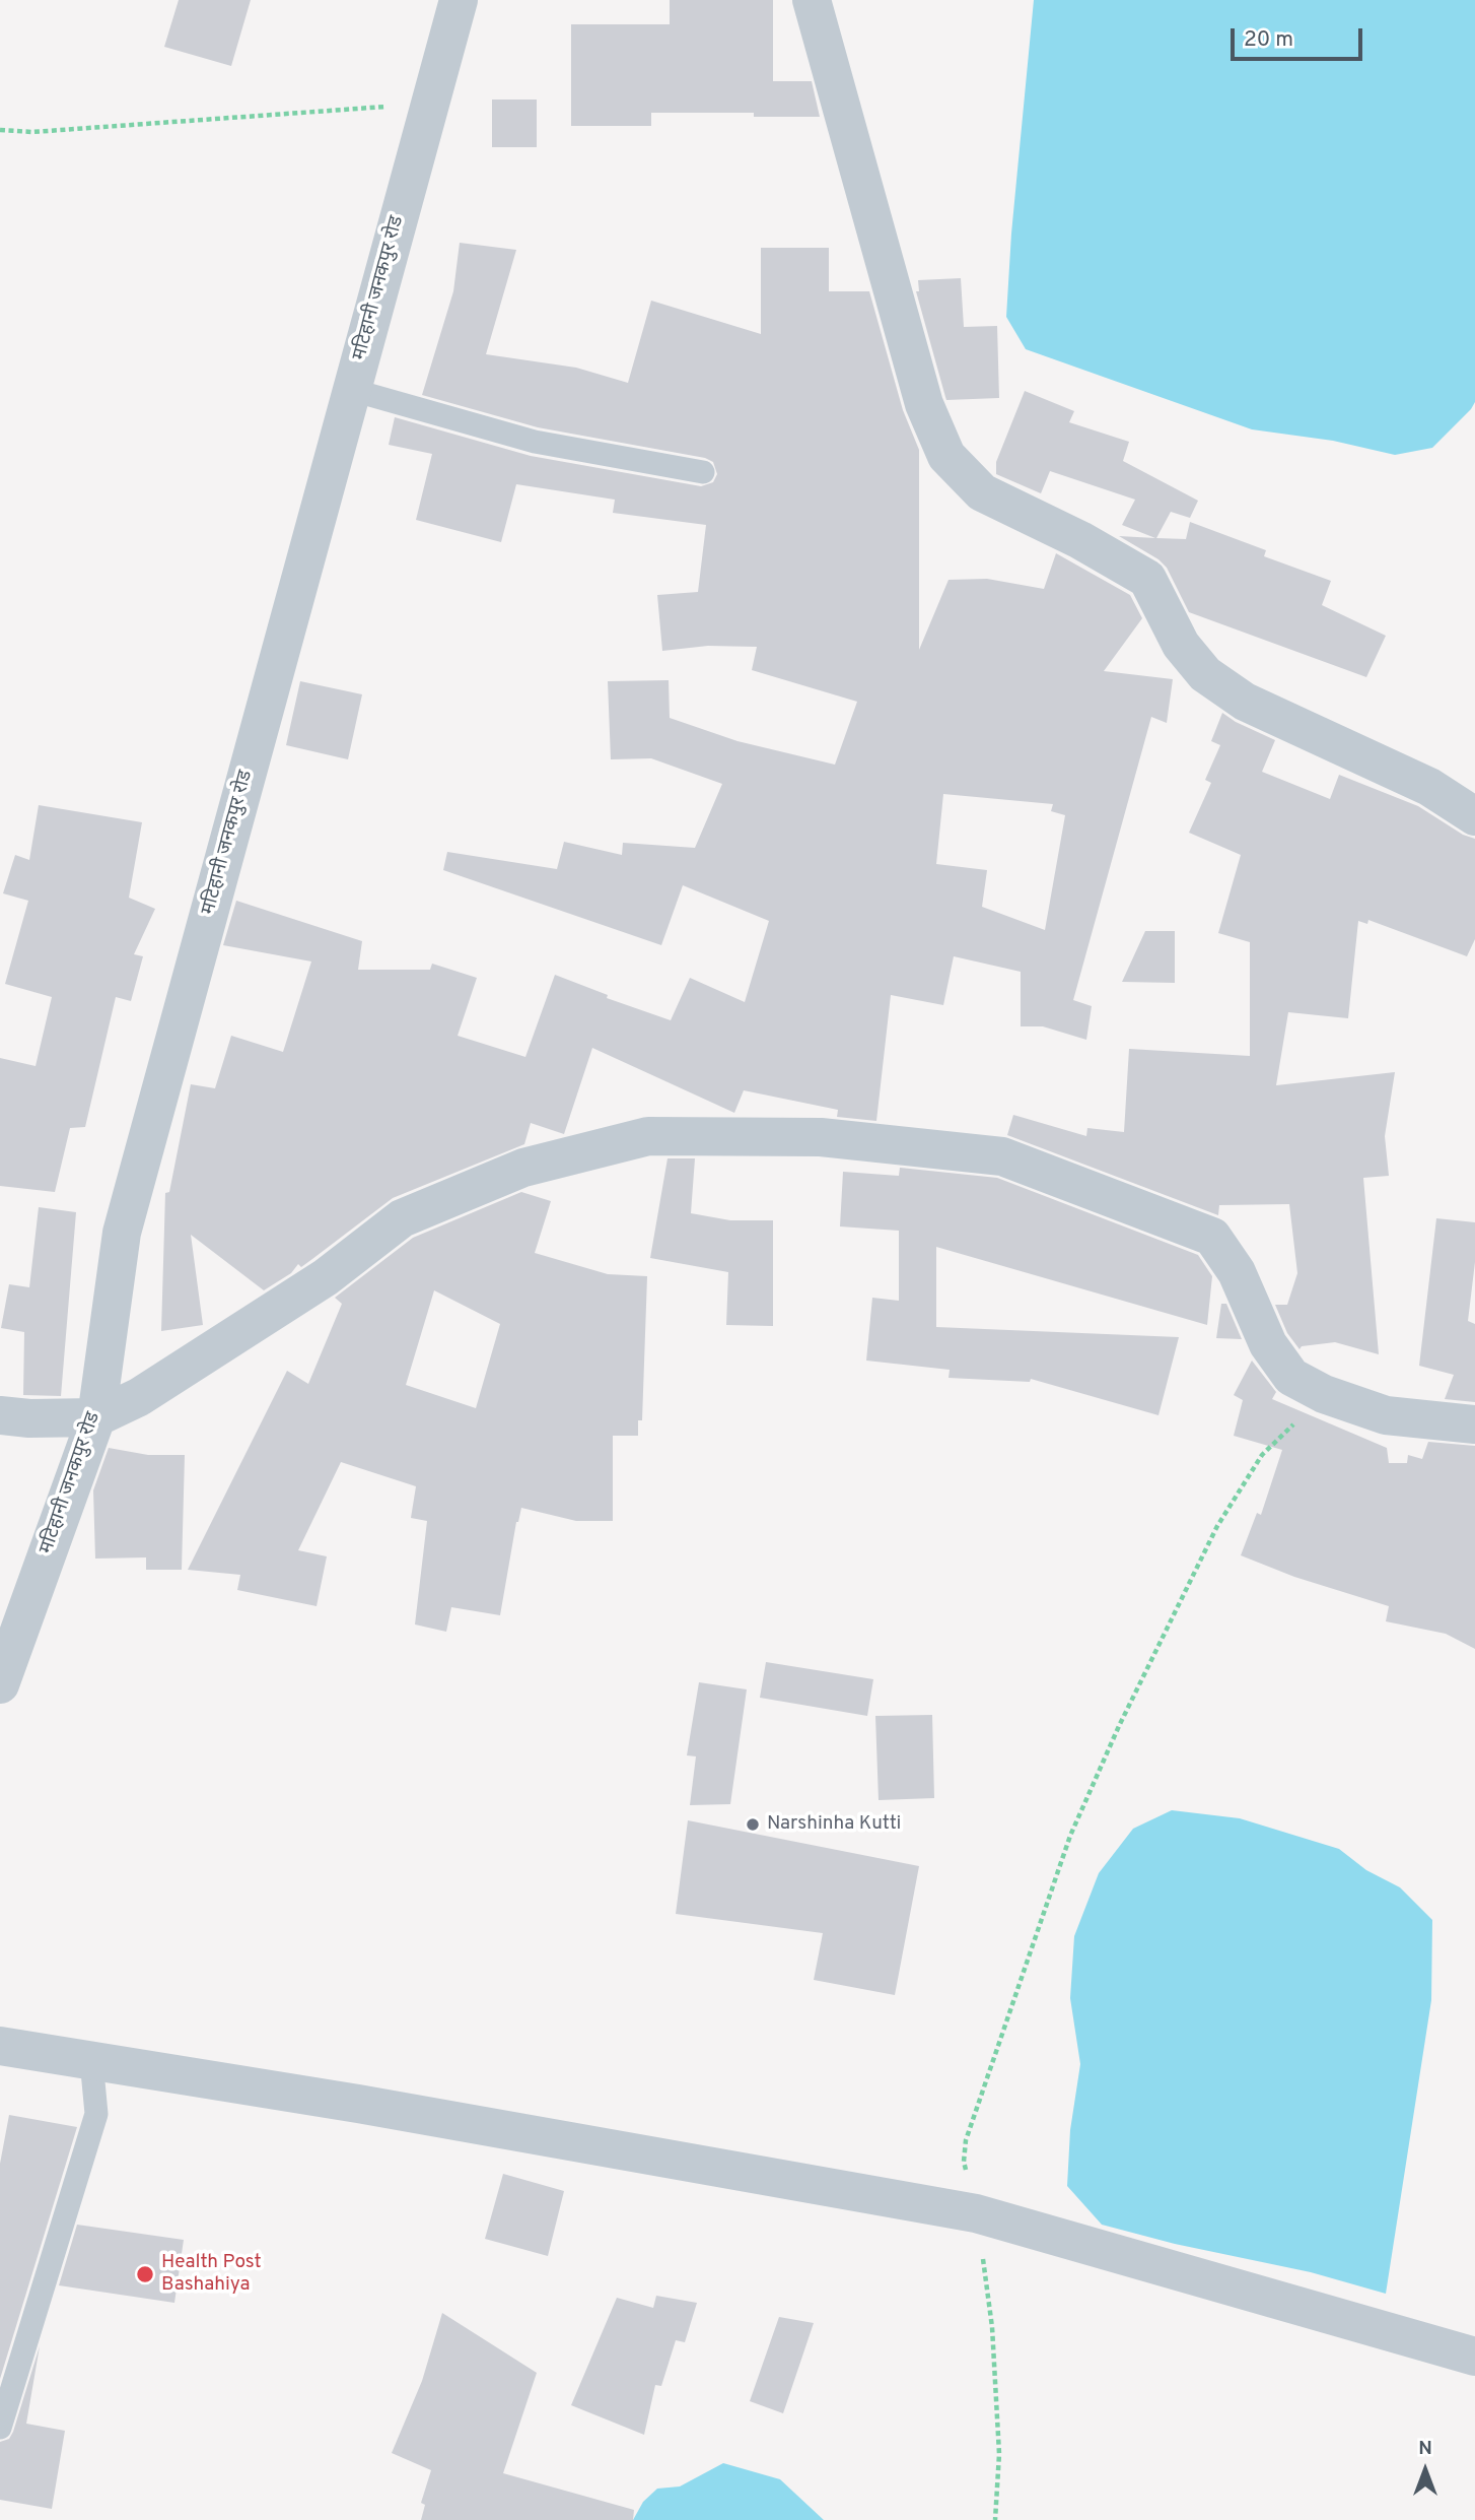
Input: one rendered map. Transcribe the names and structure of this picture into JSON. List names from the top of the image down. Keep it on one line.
{"streets":{"street":["मटिहानी जनकपुर रोड"]},"places":["Narshinha Kutti","Health Post Bashahiya"],"scale_bar":"20 m","north":"top"}
